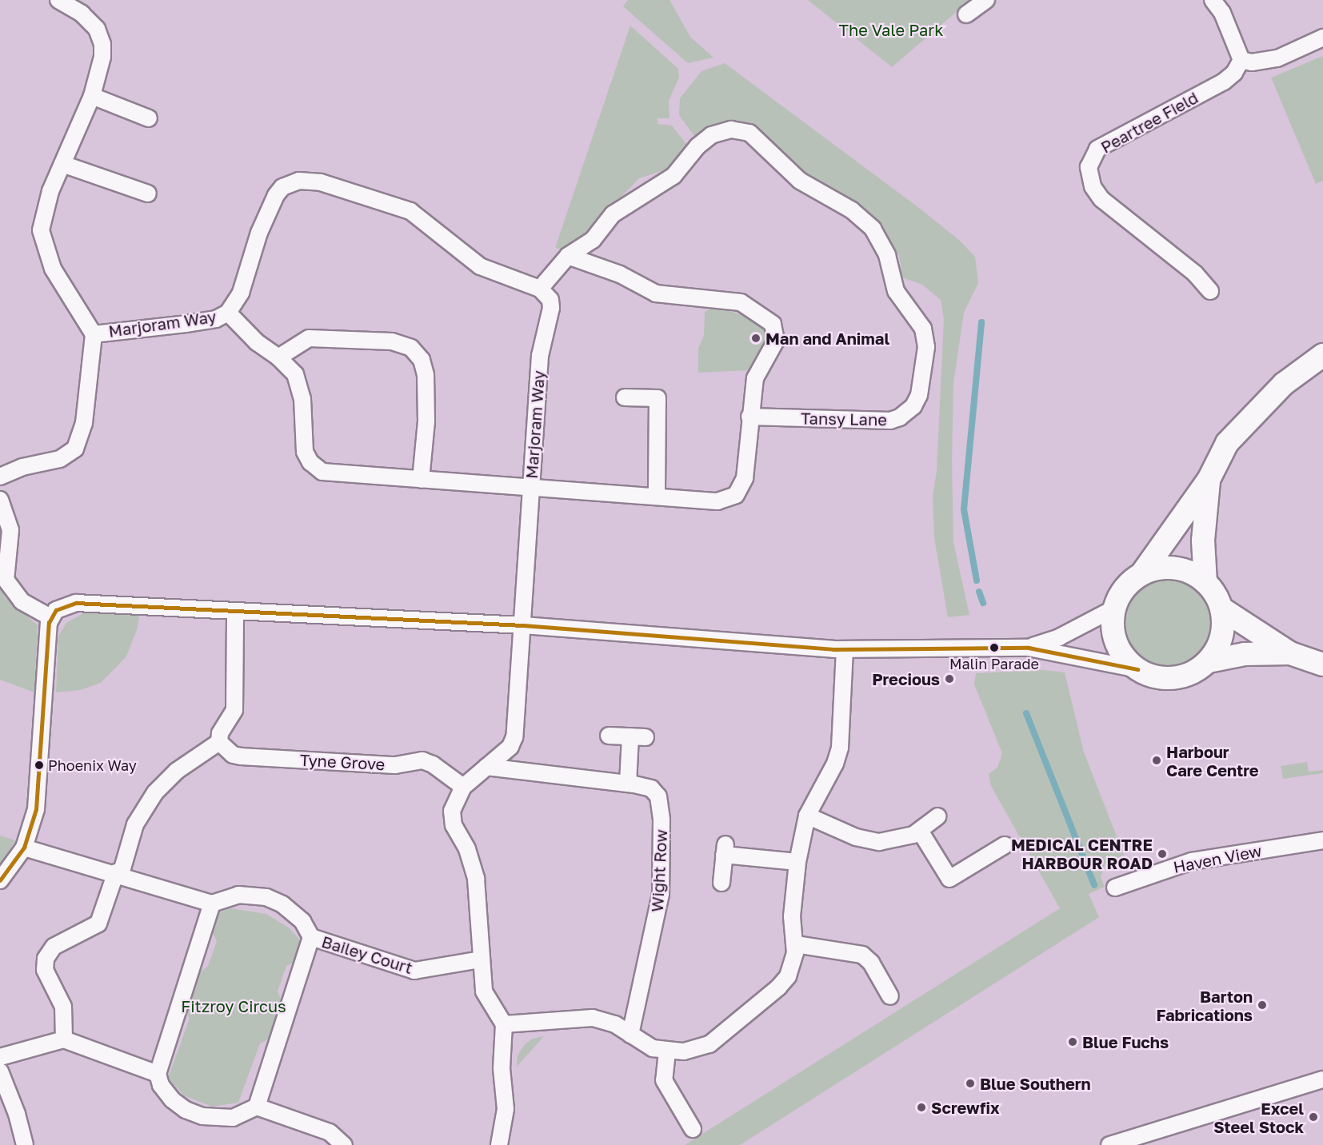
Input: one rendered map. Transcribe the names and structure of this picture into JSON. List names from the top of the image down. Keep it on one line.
{"streets":{"street":["Peartree Field","Marjoram Way","Tansy Lane","Tyne Grove","Haven View","Wight Row","Bailey Court"]},"crossings":[["Marjoram Way","Tansy Lane"],["Marjoram Way","Tyne Grove"],["Marjoram Way","Wight Row"]],"parks":["The Vale Park","Fitzroy Circus"],"places":["Man and Animal","Malin Parade","Precious","Harbour Care Centre","Phoenix Way","MEDICAL CENTRE HARBOUR ROAD","Barton Fabrications","Blue Fuchs","Blue Southern","Screwfix","Excel Steel Stock"]}
